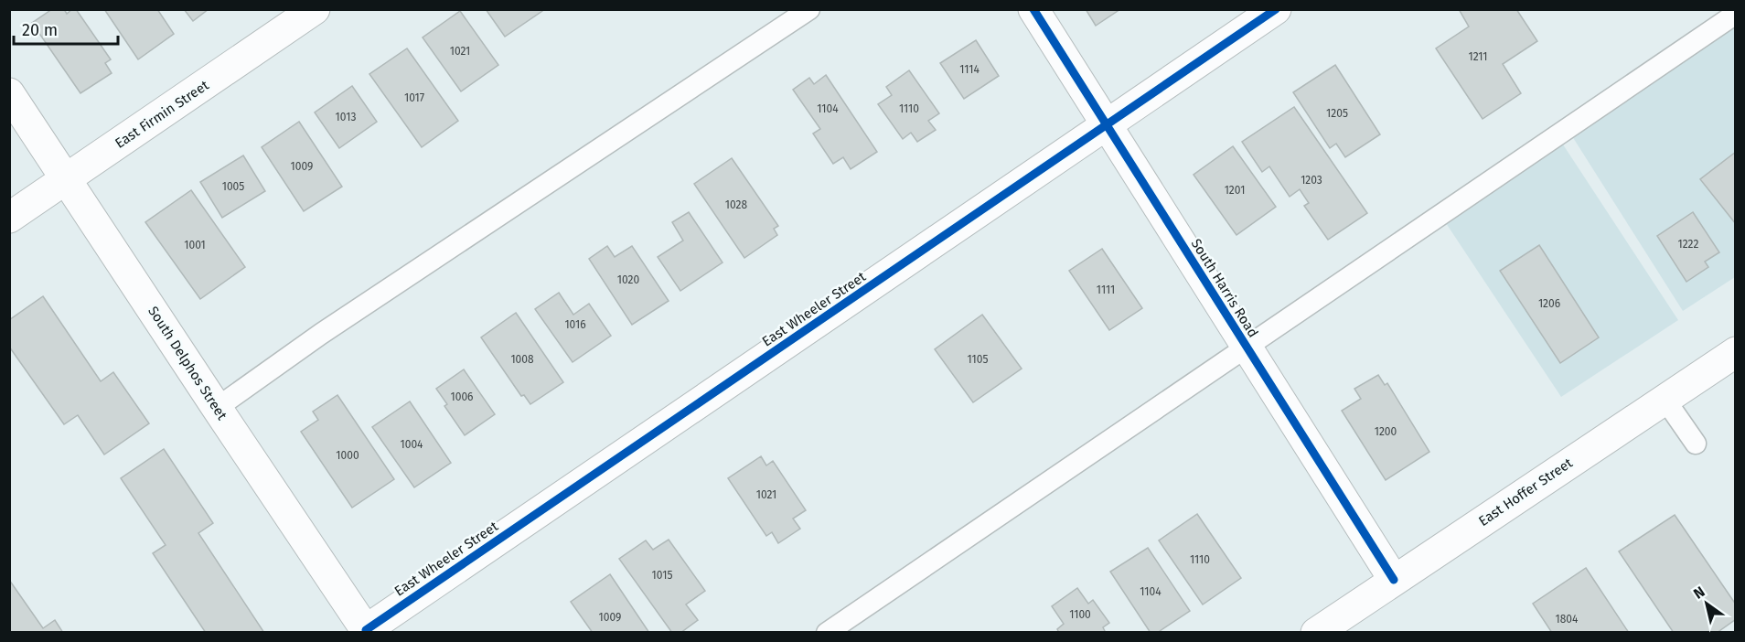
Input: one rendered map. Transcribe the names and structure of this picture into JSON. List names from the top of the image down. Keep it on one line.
{"streets":{"street":["East Firmin Street","South Harris Road","East Wheeler Street","South Delphos Street","East Hoffer Street"]},"crossings":[["East Firmin Street","South Delphos Street"],["South Harris Road","East Wheeler Street"],["South Harris Road","East Hoffer Street"],["East Wheeler Street","South Delphos Street"]],"house_numbers":["1021","1211","1114","1017","1104","1110","1205","1013","1009","1203","1005","1201","1028","1222","1001","1020","1111","1206","1016","1008","1105","1006","1200","1004","1000","1021","1110","1015","1104","1100","1009","1804"],"scale_bar":"20 m","north":"top left"}
